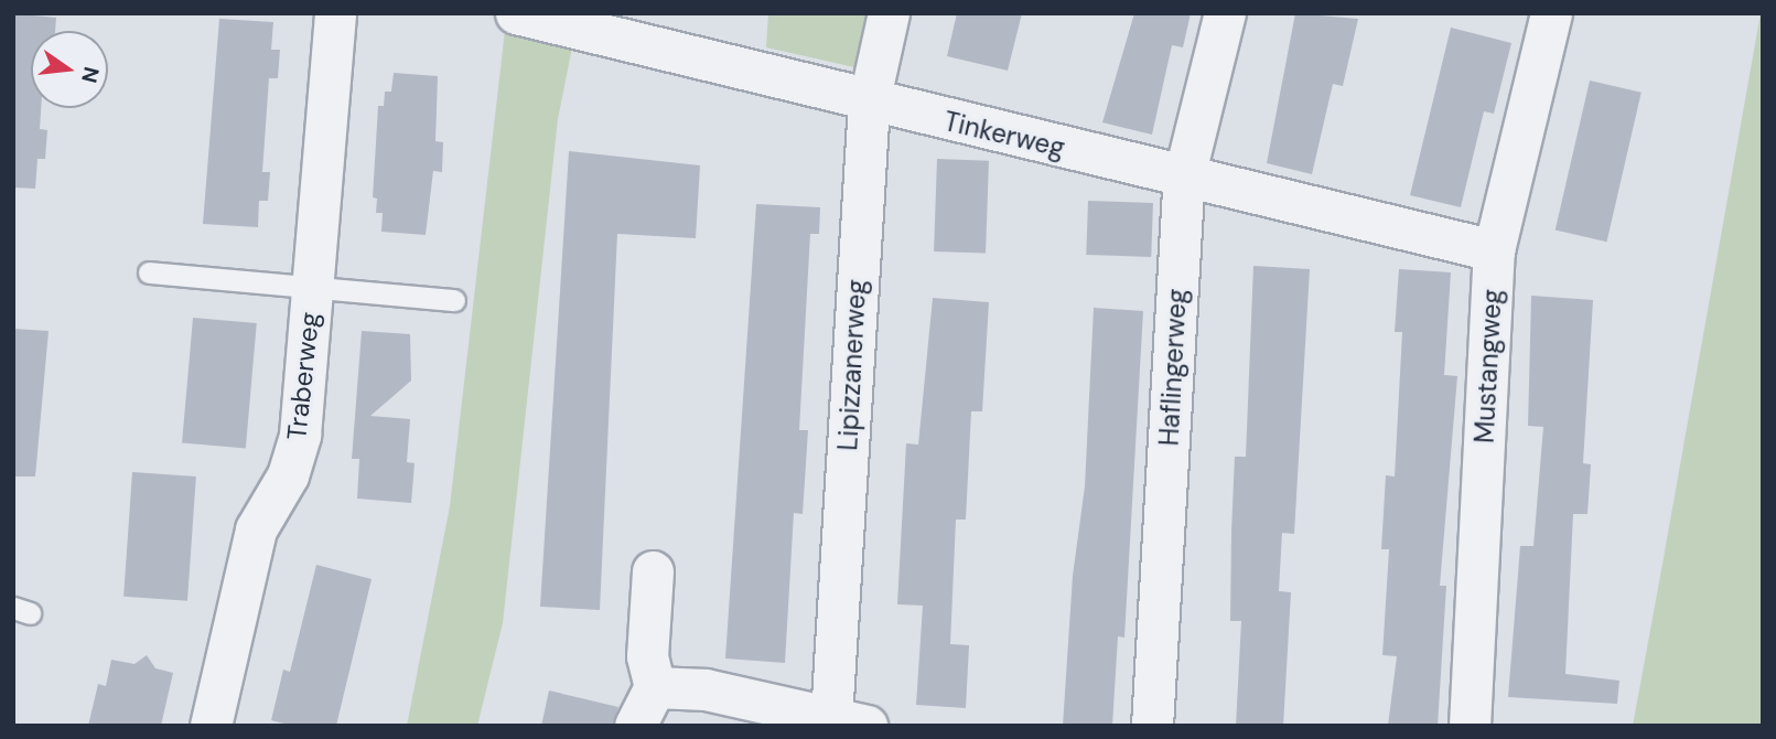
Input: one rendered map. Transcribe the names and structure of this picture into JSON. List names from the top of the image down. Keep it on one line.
{"streets":{"street":["Tinkerweg","Lipizzanerweg","Mustangweg","Haflingerweg","Traberweg"]},"crossings":[["Tinkerweg","Lipizzanerweg"],["Tinkerweg","Mustangweg"],["Tinkerweg","Haflingerweg"]],"north":"right"}
